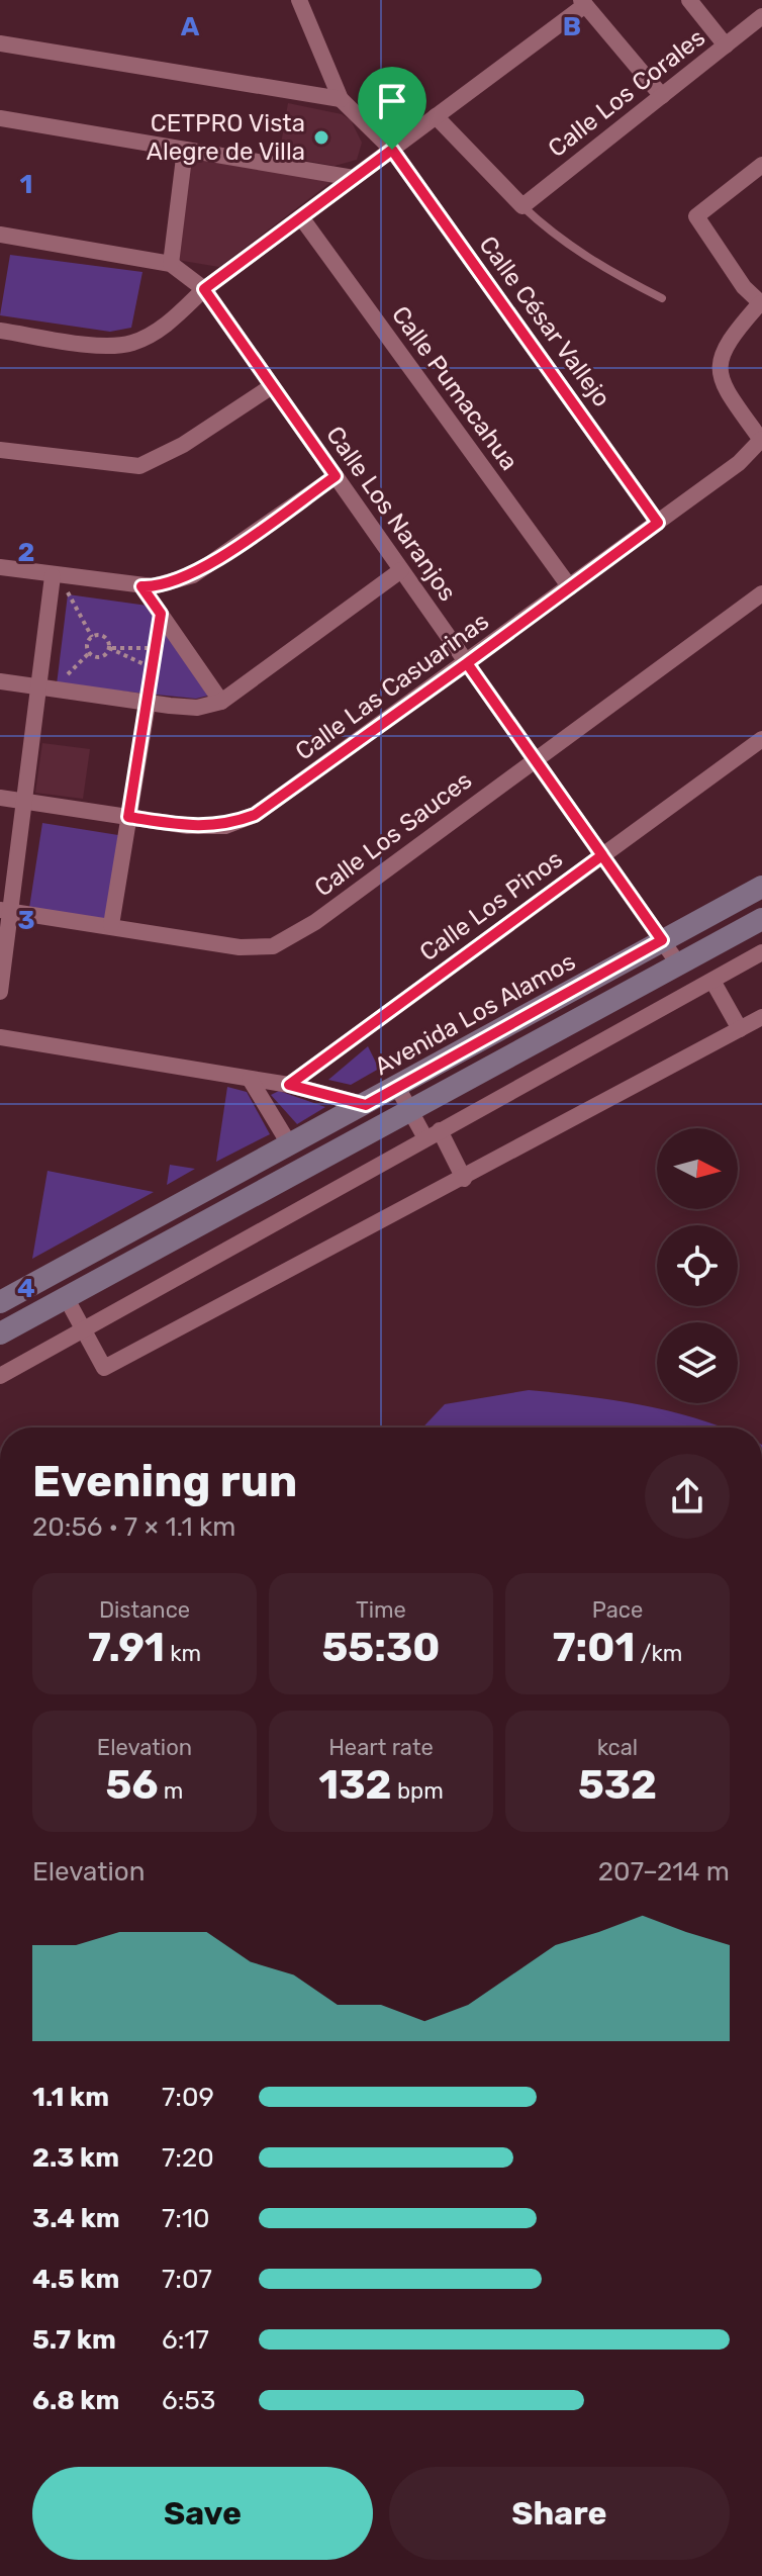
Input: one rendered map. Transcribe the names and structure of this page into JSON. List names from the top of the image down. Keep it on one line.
{"streets":{"main road":["Avenida Los Alamos"],"street":["Calle Los Corales","Calle César Vallejo","Calle Pumacahua","Calle Los Naranjos","Calle Las Casuarinas","Calle Los Sauces","Calle Los Pinos"]},"crossings":[["Calle César Vallejo","Calle Las Casuarinas"],["Calle Pumacahua","Calle Las Casuarinas"],["Calle Los Naranjos","Calle Las Casuarinas"],["Calle Los Naranjos","Calle Los Sauces"],["Calle Los Naranjos","Calle Los Pinos"],["Calle Los Naranjos","Avenida Los Alamos"]],"places":["CETPRO Vista Alegre de Villa"],"north":"right","page":{"heading":["Evening run","20:56 · 7 × 1.1 km"],"stats":[["Distance","7.91 km"],["Time","55:30"],["Pace","7:01 /km"],["Elevation","56 m"],["Heart rate","132 bpm"],["kcal","532"]],"chart":["Elevation","207–214 m"],"list":[{"name":"1.1 km","note":"7:09"},{"name":"2.3 km","note":"7:20"},{"name":"3.4 km","note":"7:10"},{"name":"4.5 km","note":"7:07"},{"name":"5.7 km","note":"6:17"},{"name":"6.8 km","note":"6:53"}],"buttons":["Save","Share"]},"grid":{"columns":["A","B"],"rows":["1","2","3","4"]}}
